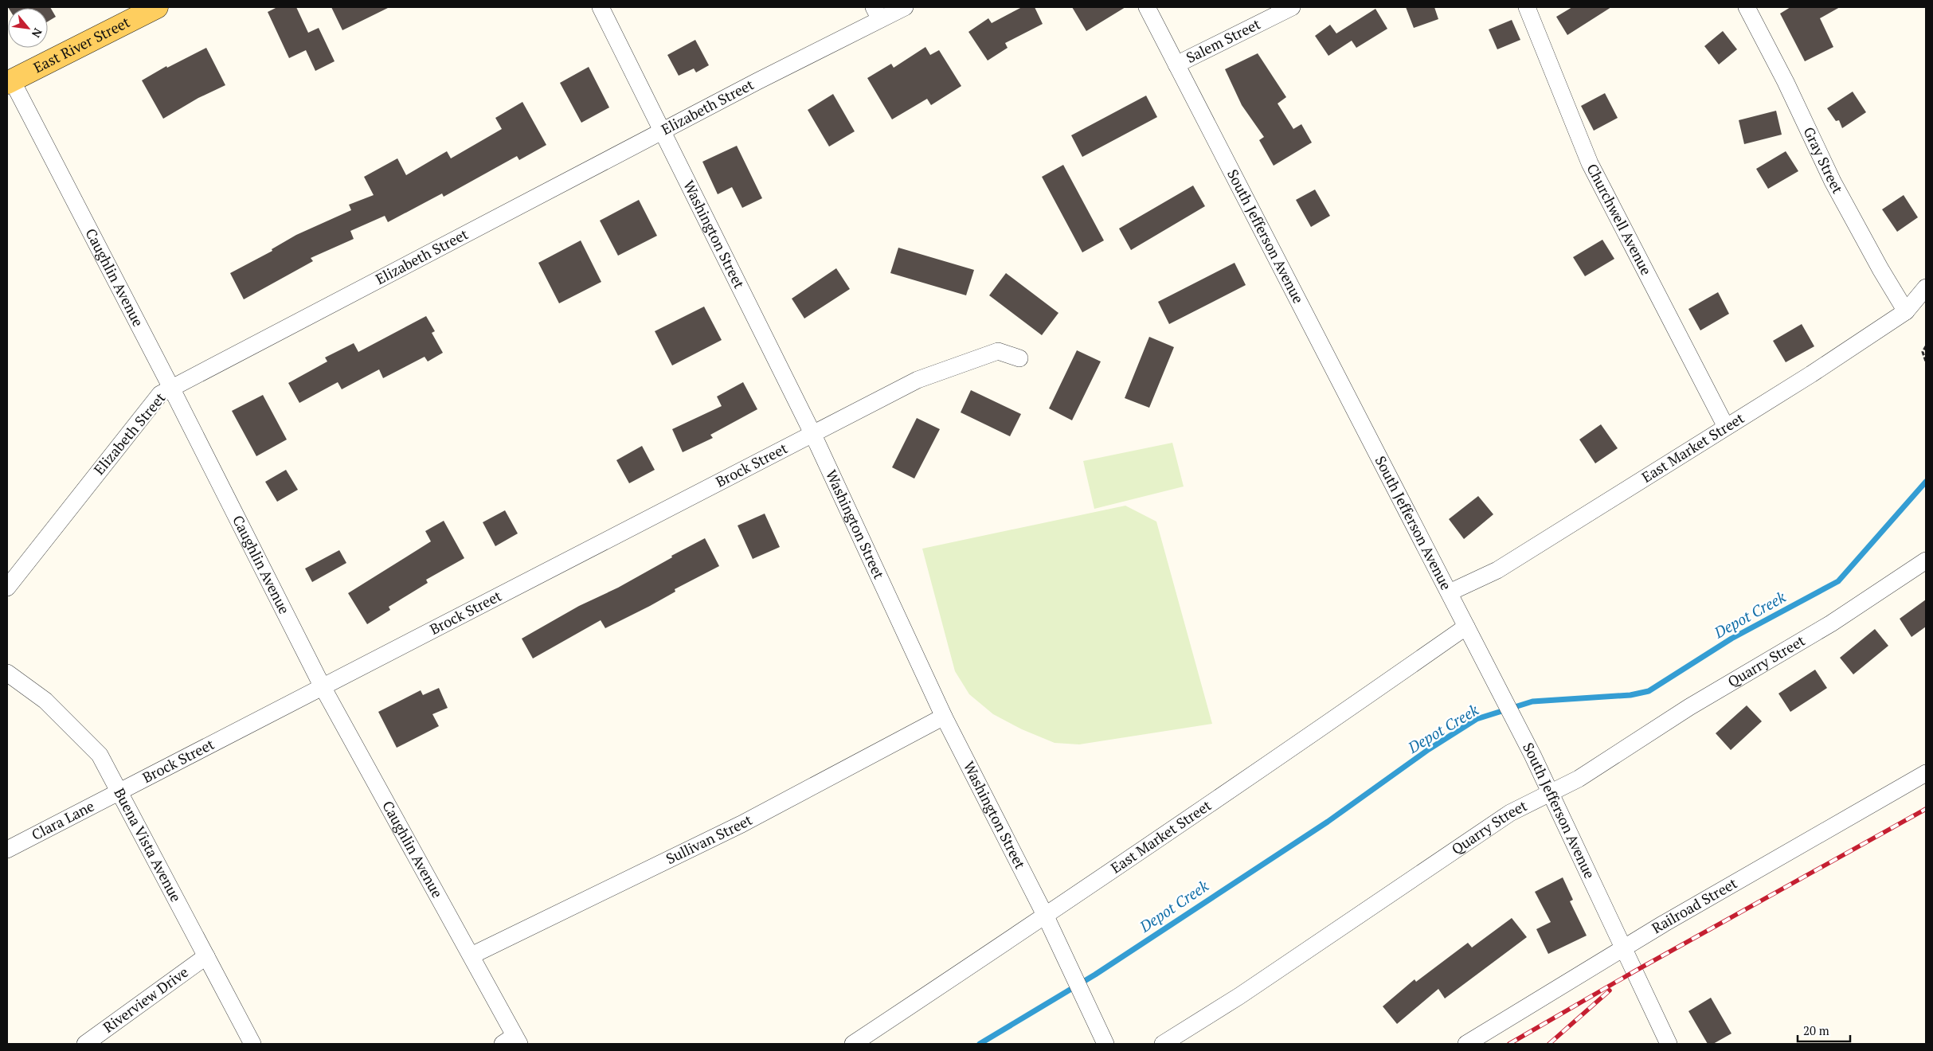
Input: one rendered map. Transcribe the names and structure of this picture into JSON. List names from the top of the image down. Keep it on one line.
{"streets":{"main road":["East River Street"],"street":["Salem Street","Elizabeth Street","Gray Street","Churchwell Avenue","Washington Street","South Jefferson Avenue","Caughlin Avenue","East Market Street","Brock Street","Quarry Street","Clara Lane","Sullivan Street","Buena Vista Avenue","Railroad Street","Riverview Drive"]},"crossings":[["Salem Street","South Jefferson Avenue"],["East River Street","Caughlin Avenue"],["Elizabeth Street","Washington Street"],["Elizabeth Street","Caughlin Avenue"],["Gray Street","East Market Street"],["Churchwell Avenue","East Market Street"],["Washington Street","East Market Street"],["Washington Street","Brock Street"],["Washington Street","Sullivan Street"],["South Jefferson Avenue","East Market Street"],["South Jefferson Avenue","Quarry Street"],["South Jefferson Avenue","Railroad Street"],["Caughlin Avenue","Brock Street"],["Caughlin Avenue","Sullivan Street"],["Brock Street","Clara Lane"],["Brock Street","Buena Vista Avenue"],["Clara Lane","Buena Vista Avenue"],["Buena Vista Avenue","Riverview Drive"]],"water":["Depot Creek"],"scale_bar":"20 m","north":"bottom right"}
